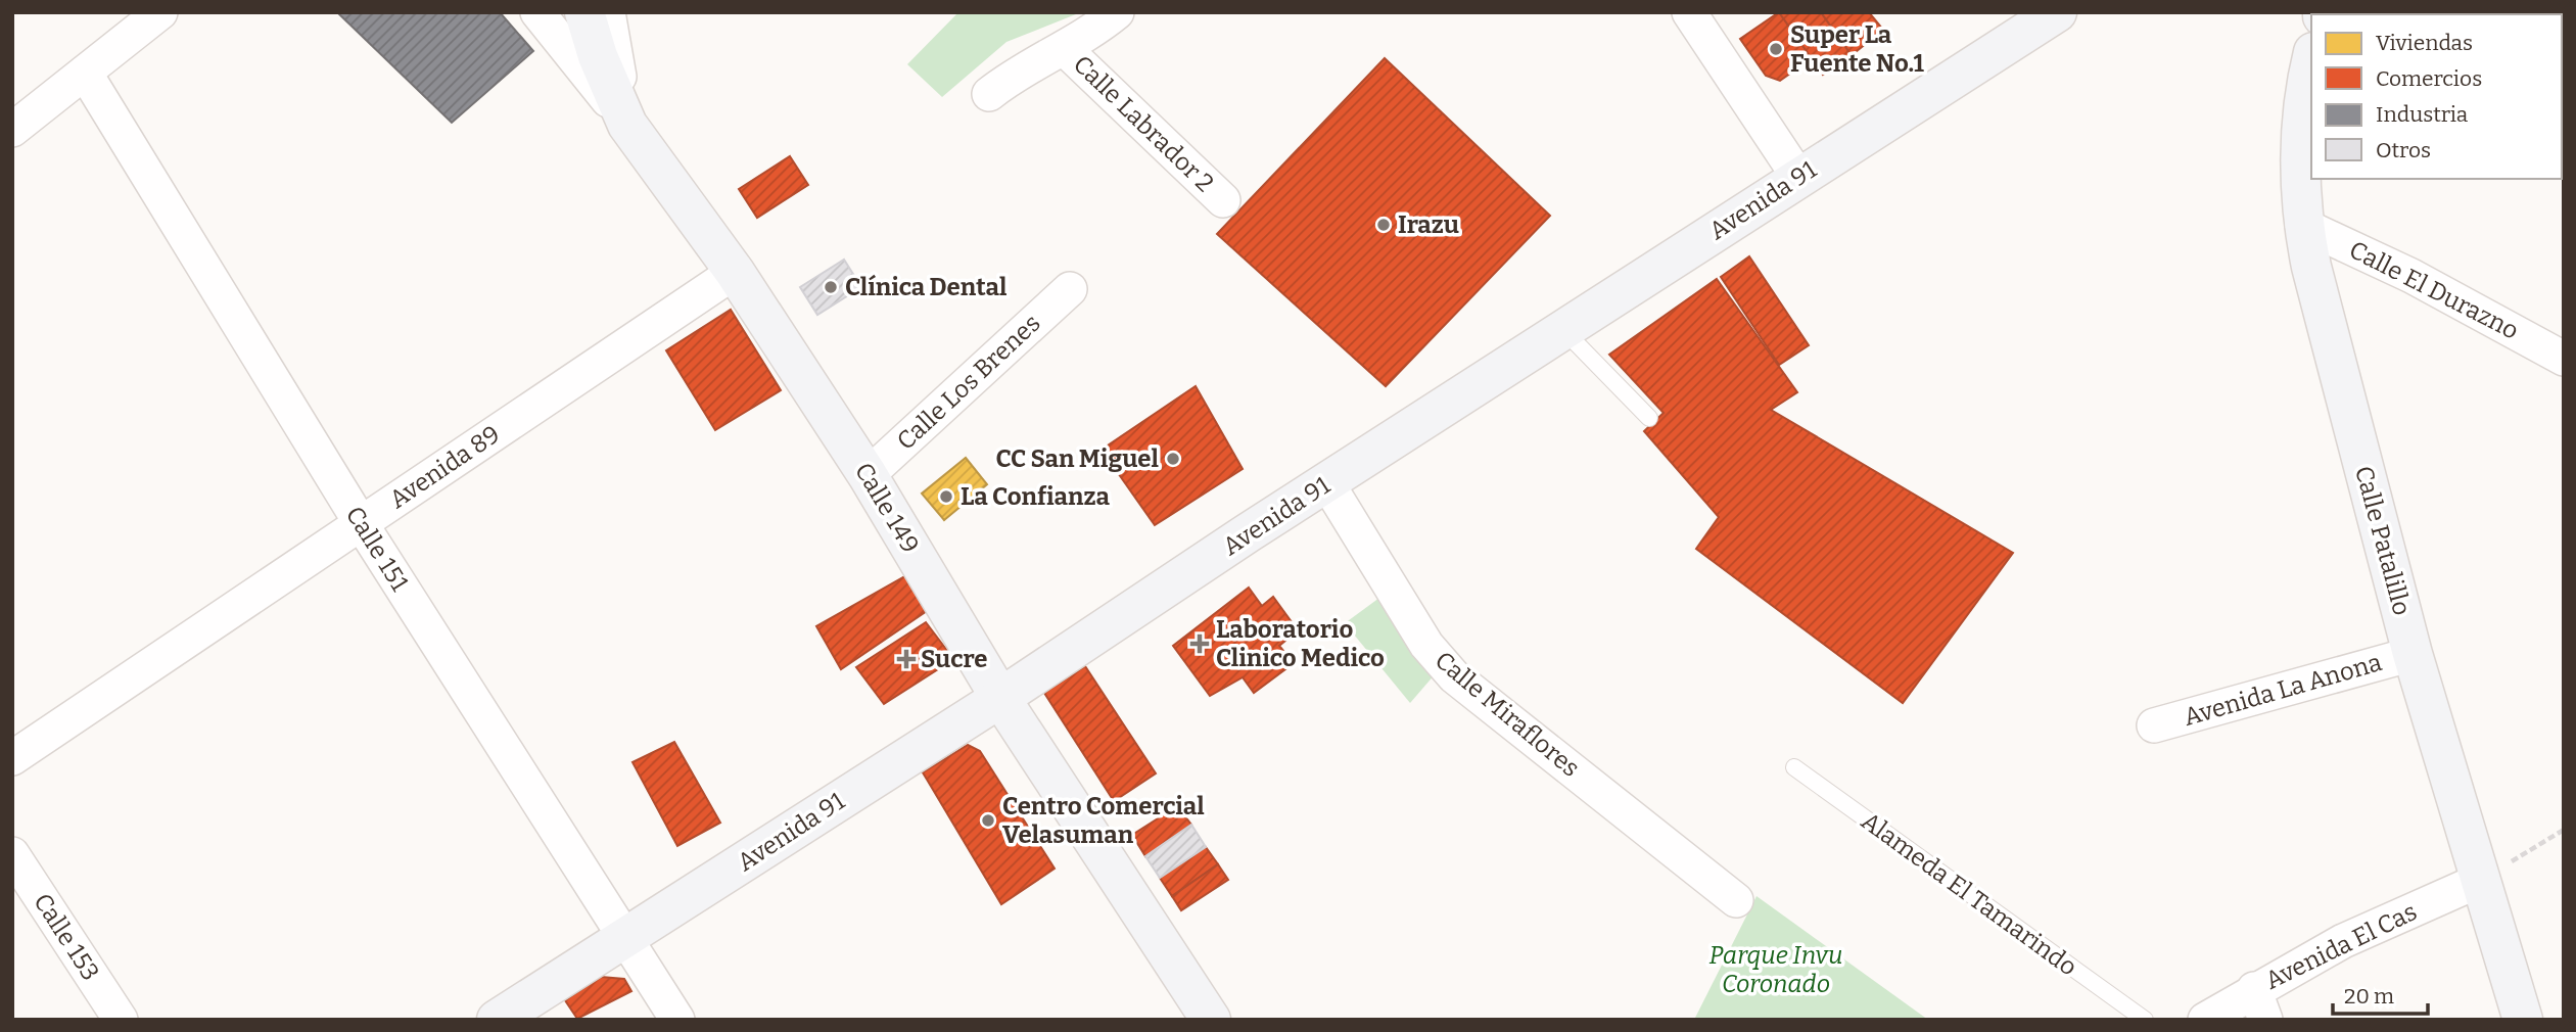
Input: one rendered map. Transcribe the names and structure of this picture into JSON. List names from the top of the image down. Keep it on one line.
{"streets":{"main road":["Avenida 91","Calle 149","Calle Patalillo"],"street":["Calle Labrador 2","Calle El Durazno","Calle Los Brenes","Avenida 89","Calle 151","Avenida La Anona","Calle Miraflores","Calle 153","Avenida El Cas"],"lane":["Alameda El Tamarindo"]},"crossings":[["Avenida 91","Calle 149"],["Avenida 91","Calle 151"],["Avenida 91","Calle Miraflores"],["Calle El Durazno","Calle Patalillo"],["Calle Los Brenes","Calle 149"],["Avenida 89","Calle 149"],["Avenida 89","Calle 151"],["Calle Patalillo","Avenida La Anona"],["Calle Patalillo","Avenida El Cas"]],"parks":["Parque Invu Coronado"],"places":{"other":["Super La Fuente No.1","Irazu","Clínica Dental","CC San Miguel","La Confianza","Centro Comercial Velasuman"],"health":["Laboratorio Clinico Medico","Sucre"]},"legend":["Viviendas","Comercios","Industria","Otros"],"scale_bar":"20 m"}
